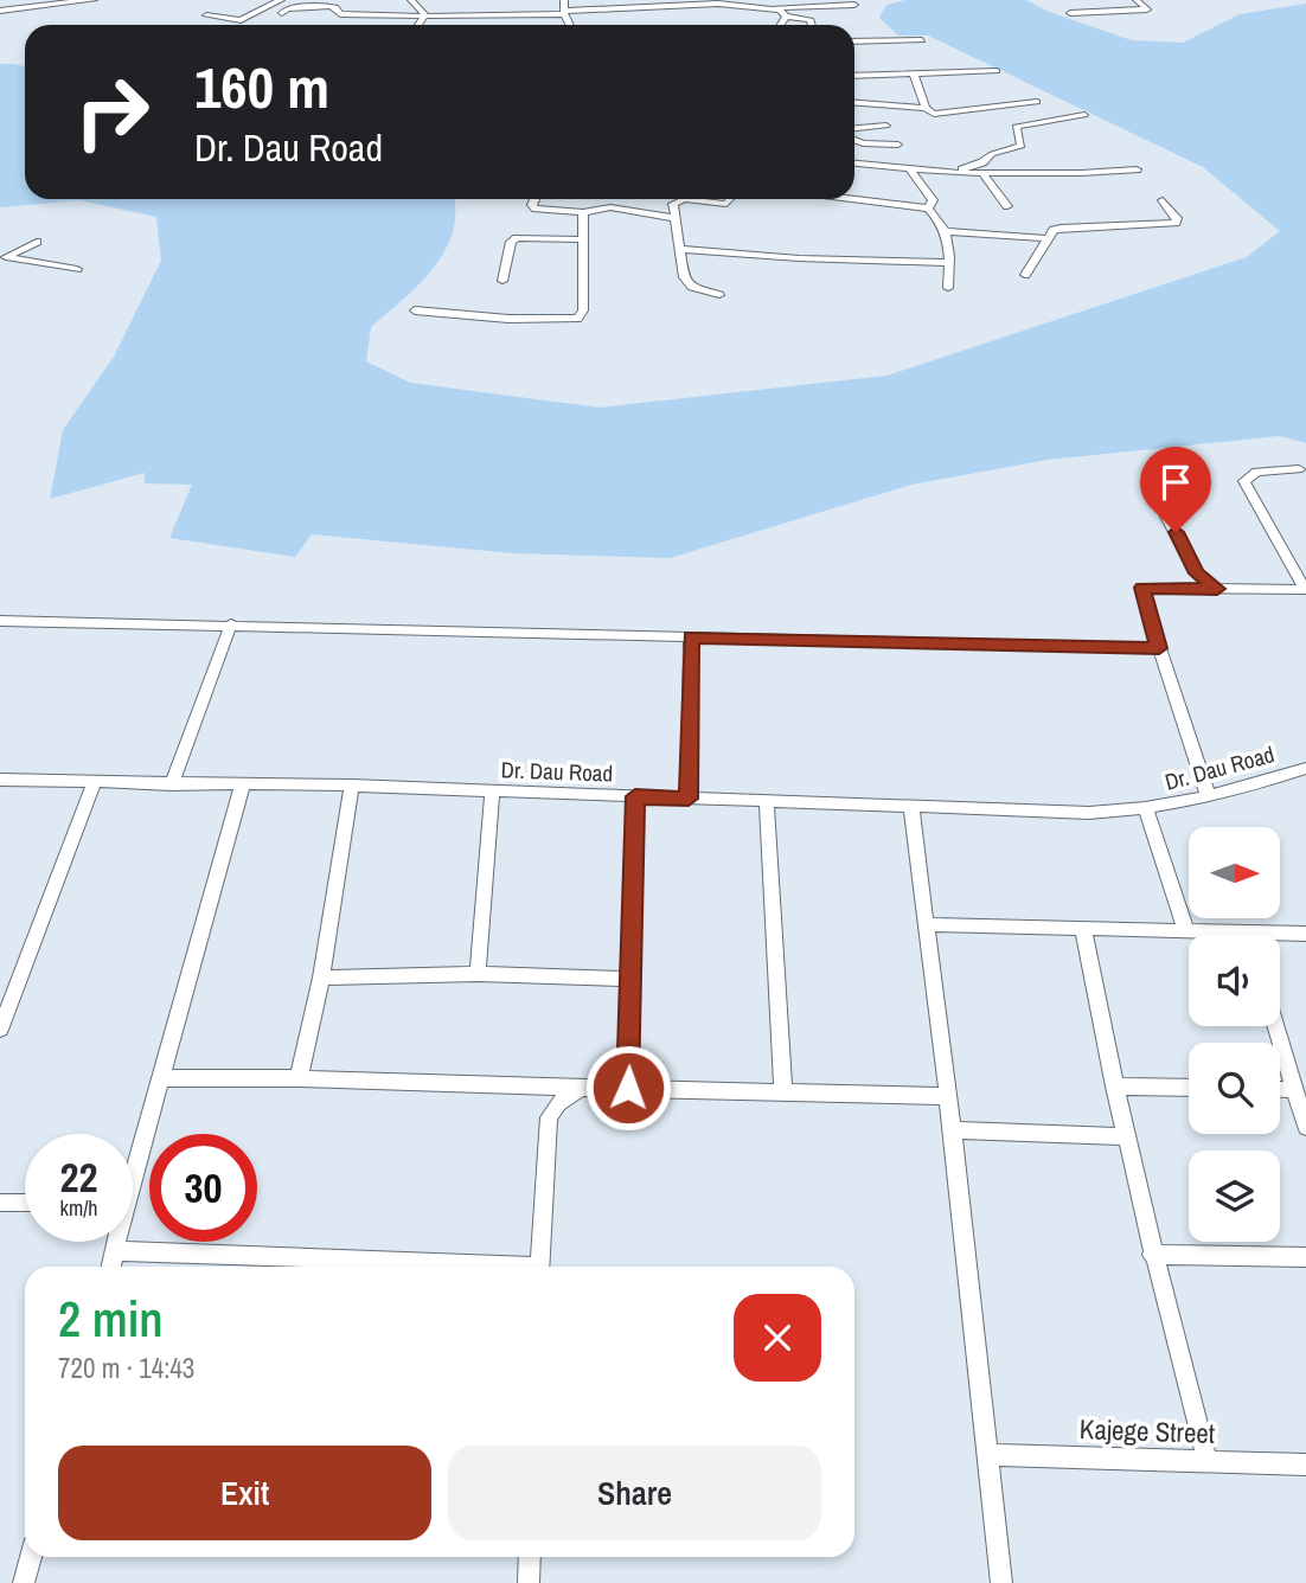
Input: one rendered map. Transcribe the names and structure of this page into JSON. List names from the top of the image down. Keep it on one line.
{"streets":{"street":["Dr. Dau Road","Kajege Street"]},"north":"right","page":{"turn":["160 m","Dr. Dau Road"],"speed":"22 km/h","limit":"30","heading":["2 min","720 m · 14:43"],"buttons":["Exit","Share"]}}
